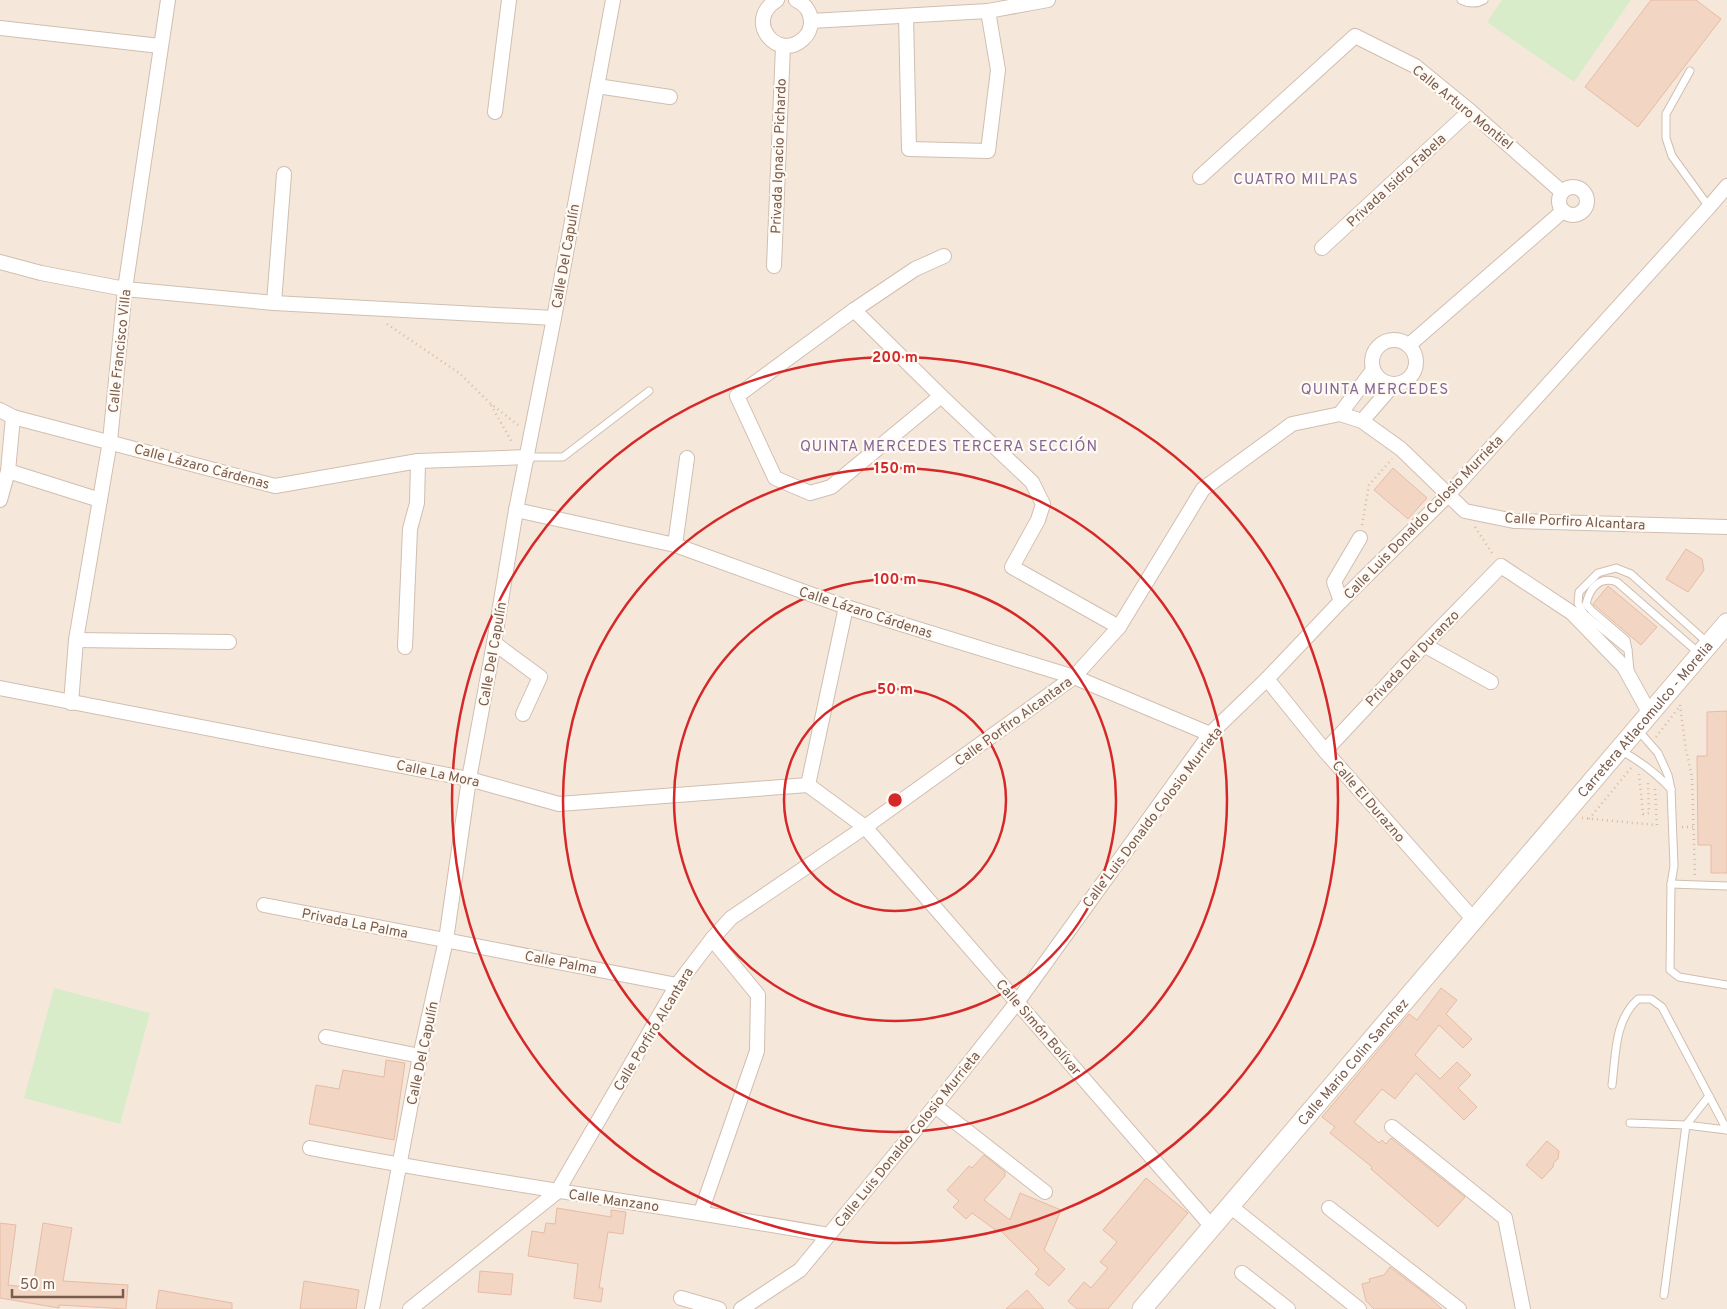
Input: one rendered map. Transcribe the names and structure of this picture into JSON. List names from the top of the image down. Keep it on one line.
{"streets":{"main road":["Carretera Atlacomulco - Morelia","Calle Mario Colin Sanchez"],"street":["Calle Arturo Montiel","Privada Ignacio Pichardo","Privada Isidro Fabela","Calle Del Capulín","Calle Francisco Villa","Calle Lázaro Cárdenas","Calle Luis Donaldo Colosio Murrieta","Calle Porfiro Alcantara","Privada Del Duranzo","Calle La Mora","Calle El Durazno","Privada La Palma","Calle Palma","Calle Simón Bolívar","Calle Manzano"]},"crossings":[["Calle Arturo Montiel","Privada Isidro Fabela"],["Calle Del Capulín","Calle Lázaro Cárdenas"],["Calle Del Capulín","Calle La Mora"],["Calle Del Capulín","Privada La Palma"],["Calle Del Capulín","Calle Palma"],["Calle Del Capulín","Calle Manzano"],["Calle Francisco Villa","Calle Lázaro Cárdenas"],["Calle Francisco Villa","Calle La Mora"],["Calle Lázaro Cárdenas","Calle Luis Donaldo Colosio Murrieta"],["Calle Lázaro Cárdenas","Calle Porfiro Alcantara"],["Calle Luis Donaldo Colosio Murrieta","Calle Porfiro Alcantara"],["Calle Luis Donaldo Colosio Murrieta","Calle El Durazno"],["Calle Luis Donaldo Colosio Murrieta","Calle Simón Bolívar"],["Calle Luis Donaldo Colosio Murrieta","Calle Manzano"],["Calle Porfiro Alcantara","Calle Palma"],["Calle Porfiro Alcantara","Calle Simón Bolívar"],["Calle Porfiro Alcantara","Calle Manzano"],["Privada Del Duranzo","Calle El Durazno"],["Carretera Atlacomulco - Morelia","Calle Mario Colin Sanchez"],["Calle El Durazno","Calle Mario Colin Sanchez"],["Privada La Palma","Calle Palma"],["Calle Simón Bolívar","Calle Mario Colin Sanchez"]],"districts":["CUATRO MILPAS","QUINTA MERCEDES","QUINTA MERCEDES TERCERA SECCIÓN"],"scale_bar":"50 m","rings":["200 m","150 m","100 m","50 m"]}
